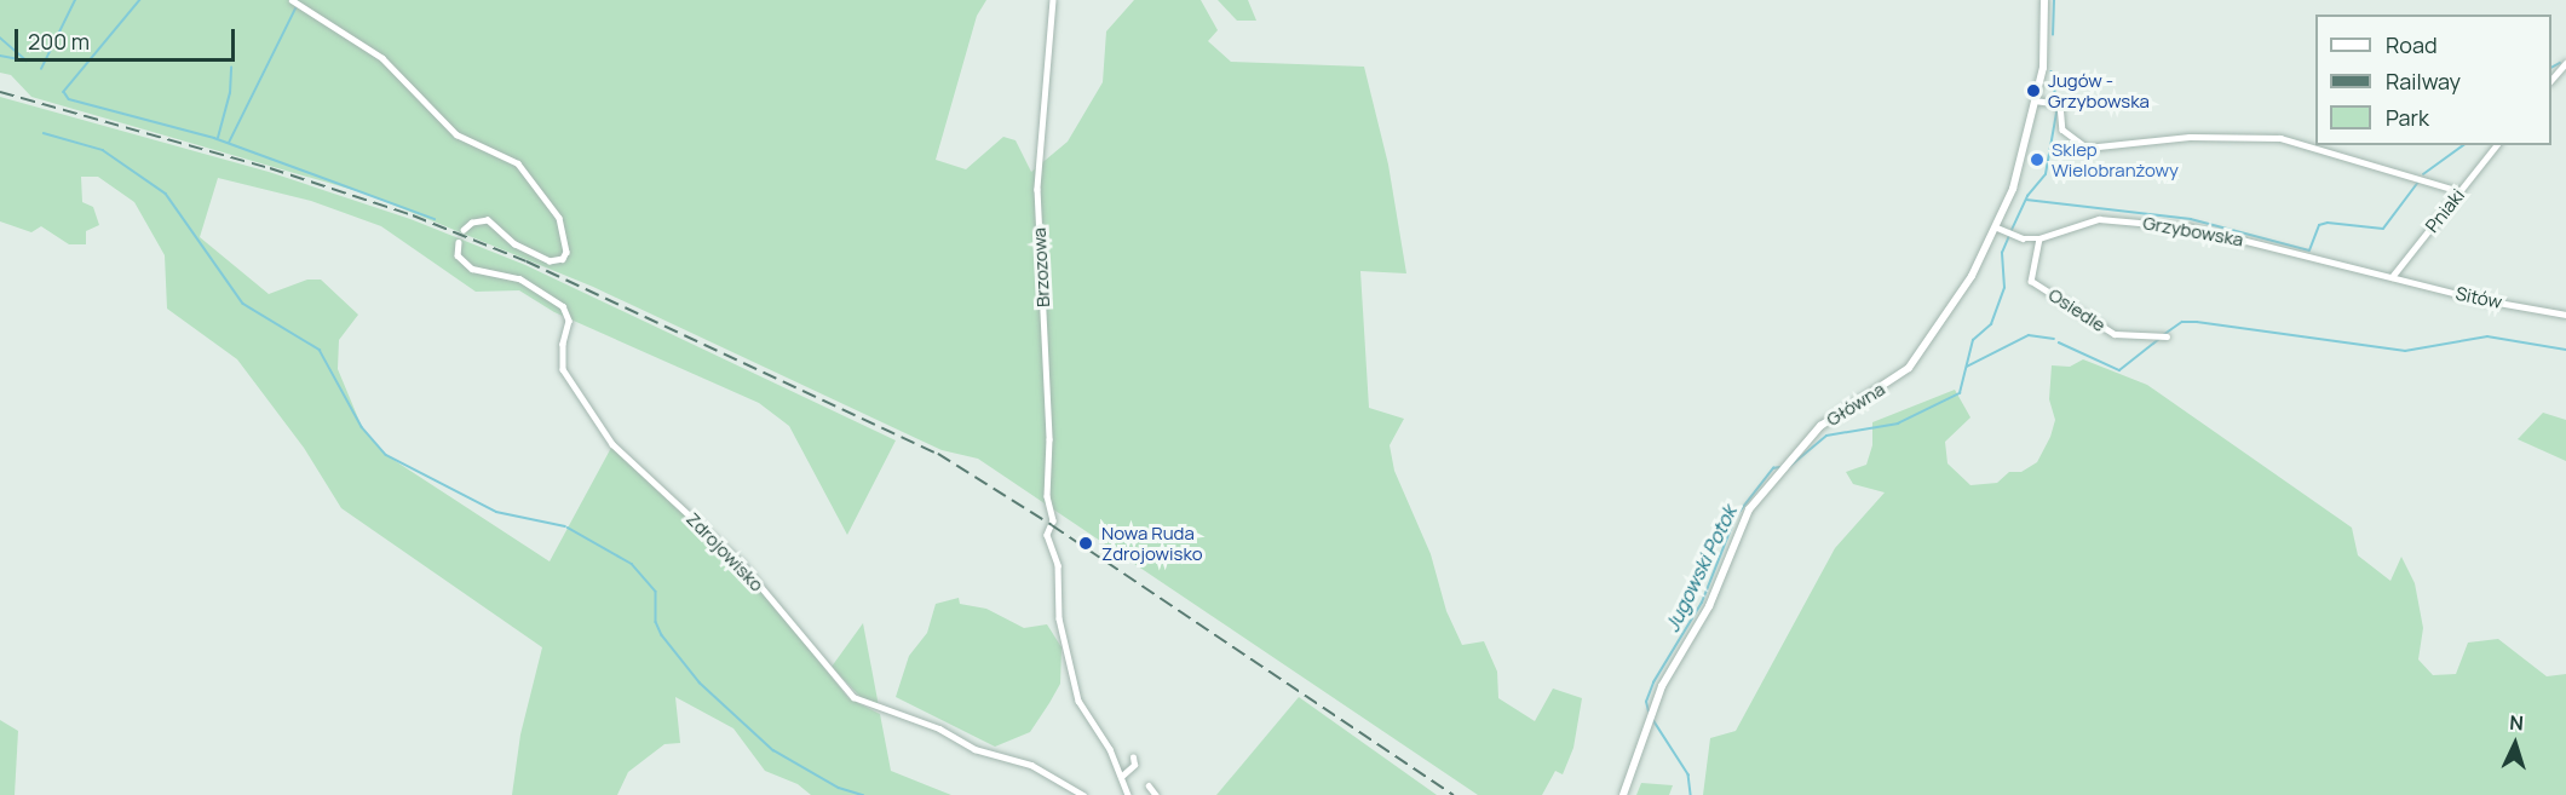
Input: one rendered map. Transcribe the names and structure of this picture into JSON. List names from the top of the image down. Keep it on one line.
{"streets":{"street":["Pniaki","Grzybowska","Brzozowa","Sitów","Osiedle","Główna","Zdrojowisko"]},"crossings":[["Pniaki","Grzybowska"],["Pniaki","Sitów"],["Grzybowska","Sitów"],["Grzybowska","Osiedle"],["Grzybowska","Główna"]],"water":["Jugowski Potok"],"places":["Jugów - Grzybowska","Sklep Wielobranżowy","Nowa Ruda Zdrojowisko"],"legend":["Road","Railway","Park"],"scale_bar":"200 m","north":"top"}
